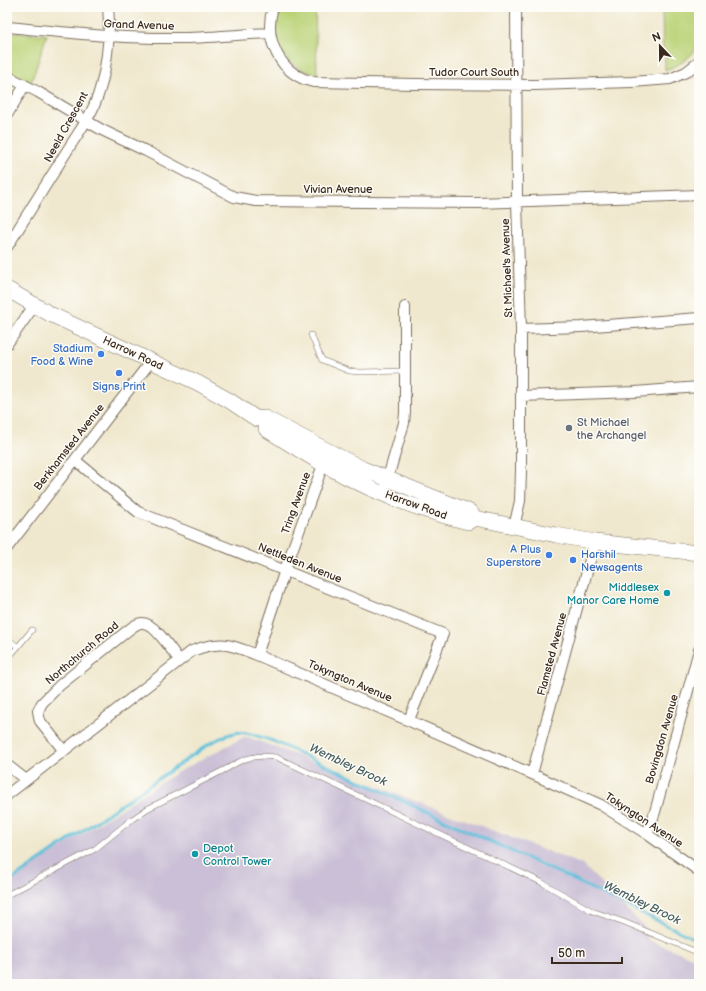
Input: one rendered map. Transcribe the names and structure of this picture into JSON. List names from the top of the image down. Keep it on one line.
{"streets":{"main road":["Harrow Road"],"street":["Grand Avenue","Tudor Court South","Neeld Crescent","Vivian Avenue","St Michael's Avenue","Berkhamsted Avenue","Tring Avenue","Nettleden Avenue","Northchurch Road","Flamsted Avenue","Tokyngton Avenue","Bovingdon Avenue"]},"crossings":[["Grand Avenue","Tudor Court South"],["Grand Avenue","Neeld Crescent"],["Tudor Court South","St Michael's Avenue"],["Neeld Crescent","Vivian Avenue"],["Vivian Avenue","St Michael's Avenue"],["St Michael's Avenue","Harrow Road"],["Harrow Road","Berkhamsted Avenue"],["Harrow Road","Tring Avenue"],["Harrow Road","Flamsted Avenue"],["Berkhamsted Avenue","Nettleden Avenue"],["Tring Avenue","Nettleden Avenue"],["Tring Avenue","Tokyngton Avenue"],["Nettleden Avenue","Tokyngton Avenue"],["Northchurch Road","Tokyngton Avenue"],["Flamsted Avenue","Tokyngton Avenue"],["Tokyngton Avenue","Bovingdon Avenue"]],"water":["Wembley Brook"],"places":["Stadium Food & Wine","Signs Print","St Michael the Archangel","A Plus Superstore","Harshil Newsagents","Middlesex Manor Care Home","Depot Control Tower"],"scale_bar":"50 m","north":"top"}
